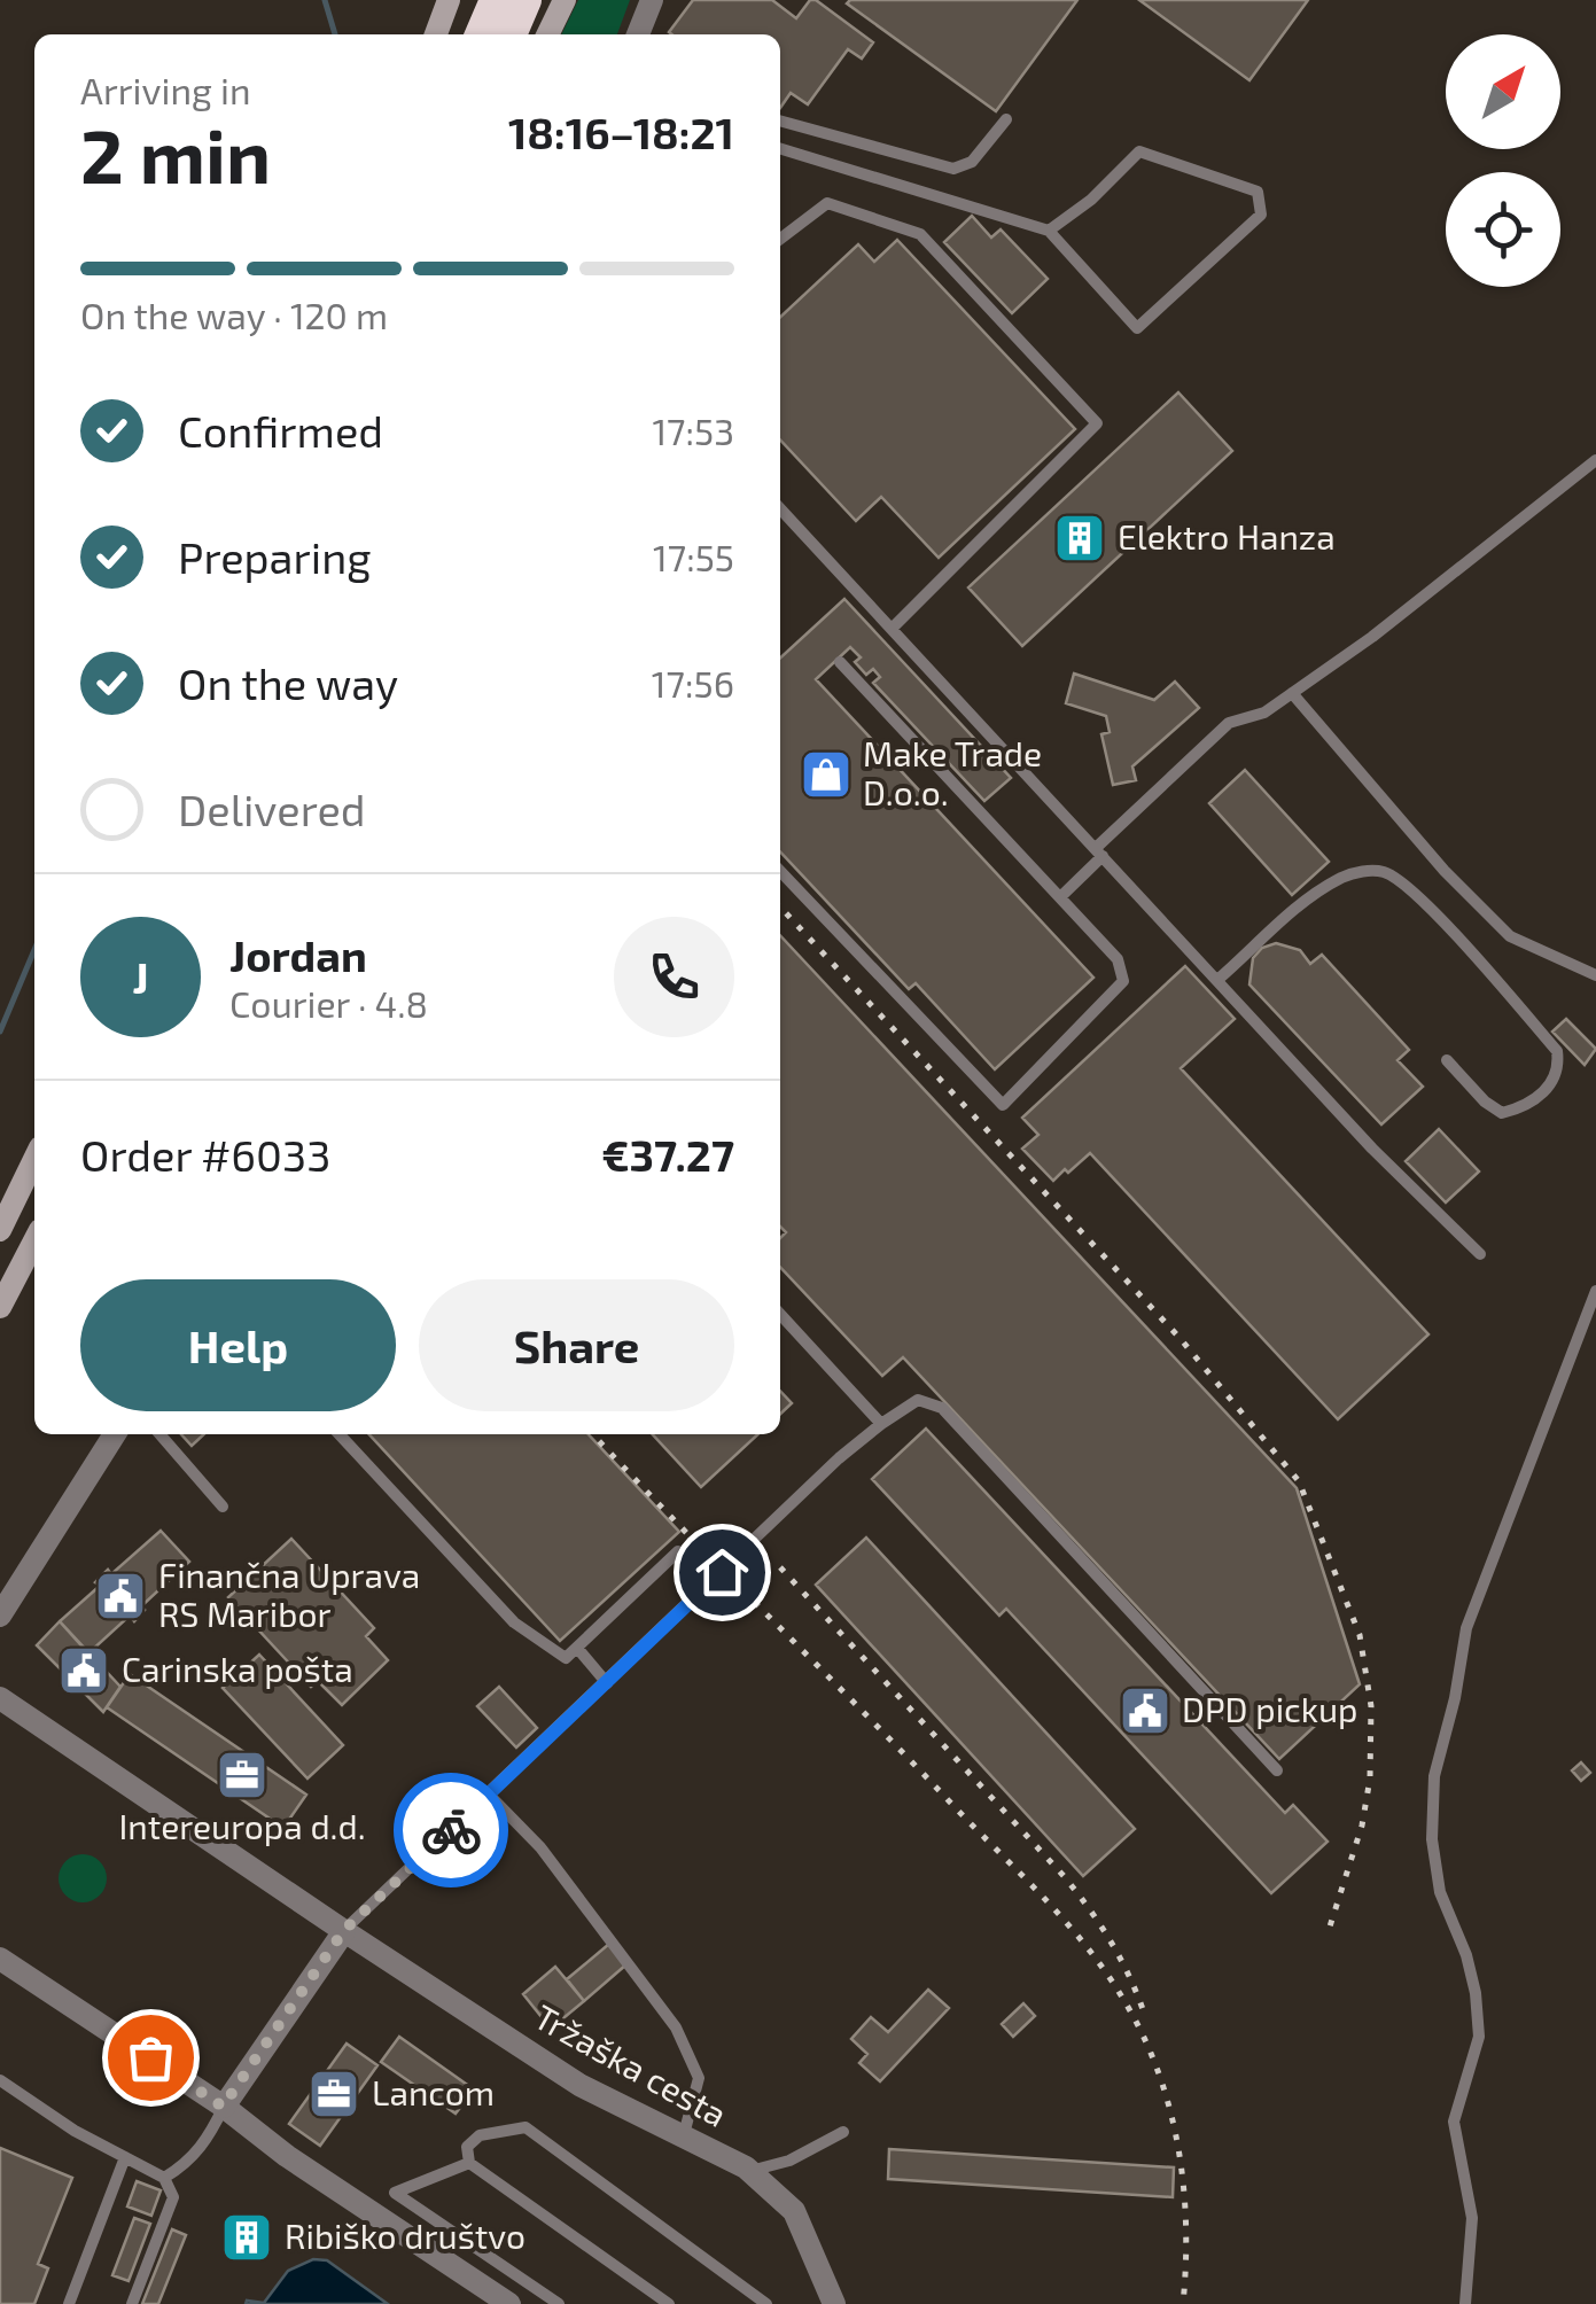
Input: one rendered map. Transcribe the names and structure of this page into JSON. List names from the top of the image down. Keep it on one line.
{"streets":{"street":["Tržaška cesta"]},"places":{"building":["Elektro Hanza","Ribiško društvo"],"shop":["Make Trade D.o.o."],"public building":["Finančna Uprava RS Maribor","Carinska pošta","DPD pickup"],"office":["Intereuropa d.d.","Lancom"]},"north":"top right","page":{"heading":["2 min","Arriving in","18:16–18:21"],"panel":["Jordan","Courier · 4.8","Order #6033","€37.27"],"bar":"On the way · 120 m","list":[["Confirmed","17:53"],["Preparing","17:55"],["On the way","17:56"],"Delivered"],"round":"J","buttons":["Help","Share"]}}
